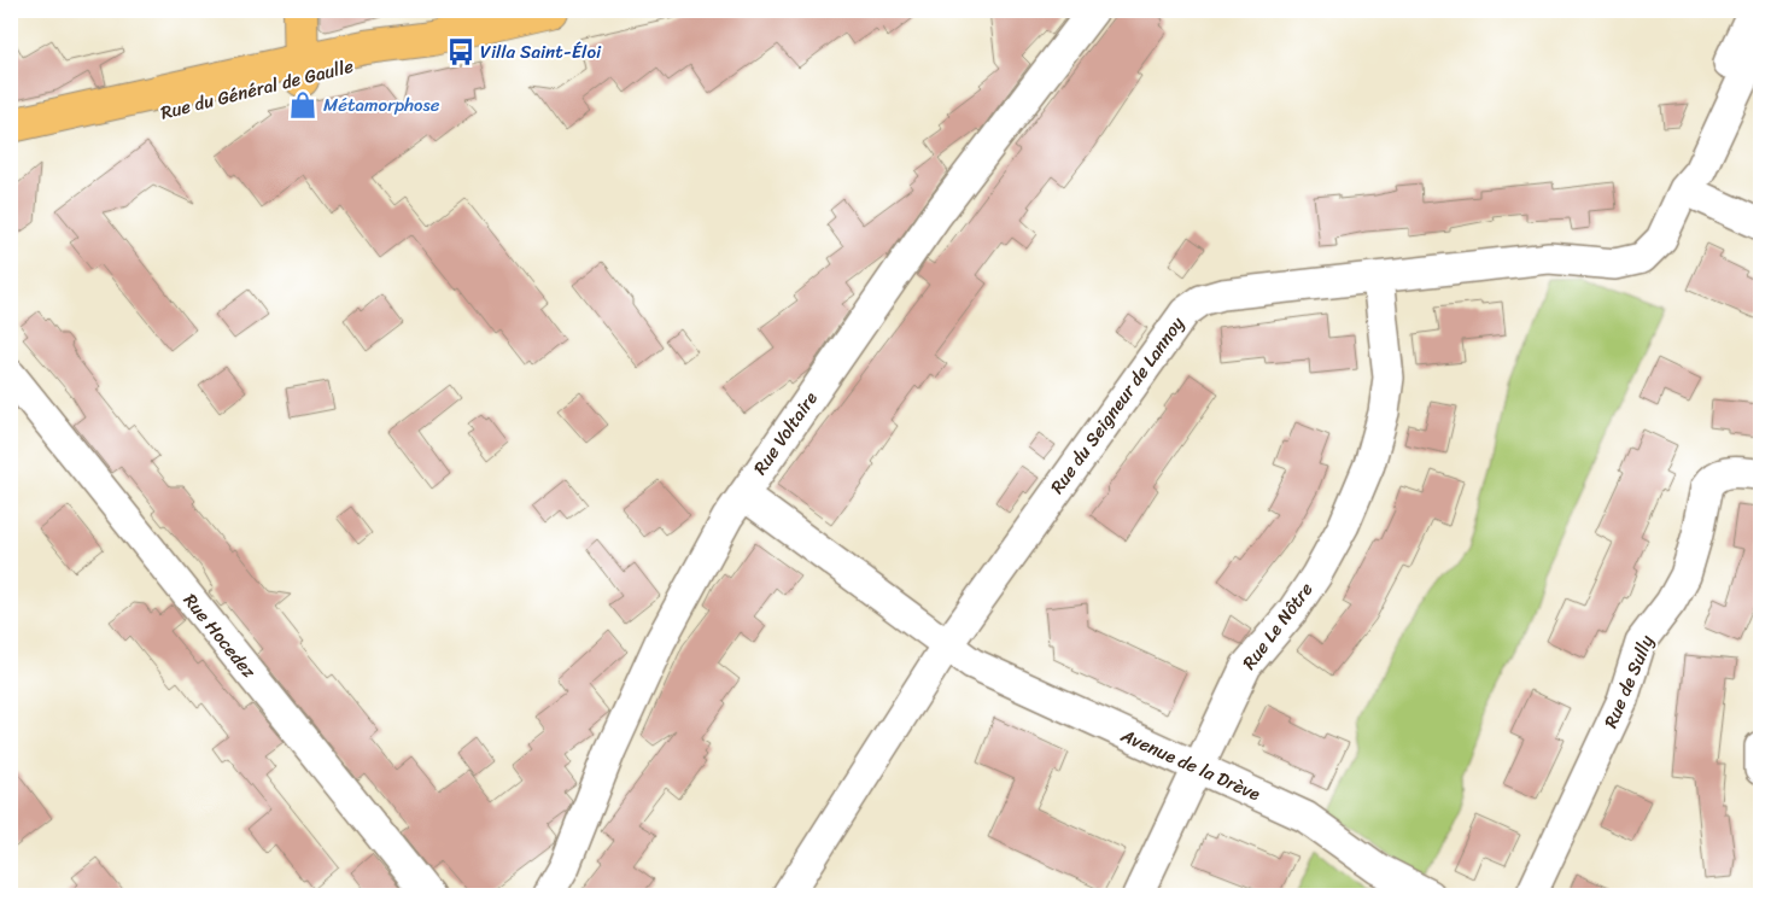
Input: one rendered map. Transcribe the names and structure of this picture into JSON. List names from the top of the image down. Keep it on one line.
{"streets":{"main road":["Rue du Général de Gaulle"],"street":["Rue du Seigneur de Lannoy","Rue Voltaire","Rue Le Nôtre","Rue Hocedez","Rue de Sully","Avenue de la Drève"]},"crossings":[["Rue du Seigneur de Lannoy","Rue Le Nôtre"],["Rue du Seigneur de Lannoy","Avenue de la Drève"],["Rue Voltaire","Avenue de la Drève"],["Rue Le Nôtre","Avenue de la Drève"]],"places":{"bus stop":["Villa Saint-Éloi"],"shop":["Métamorphose"]}}
